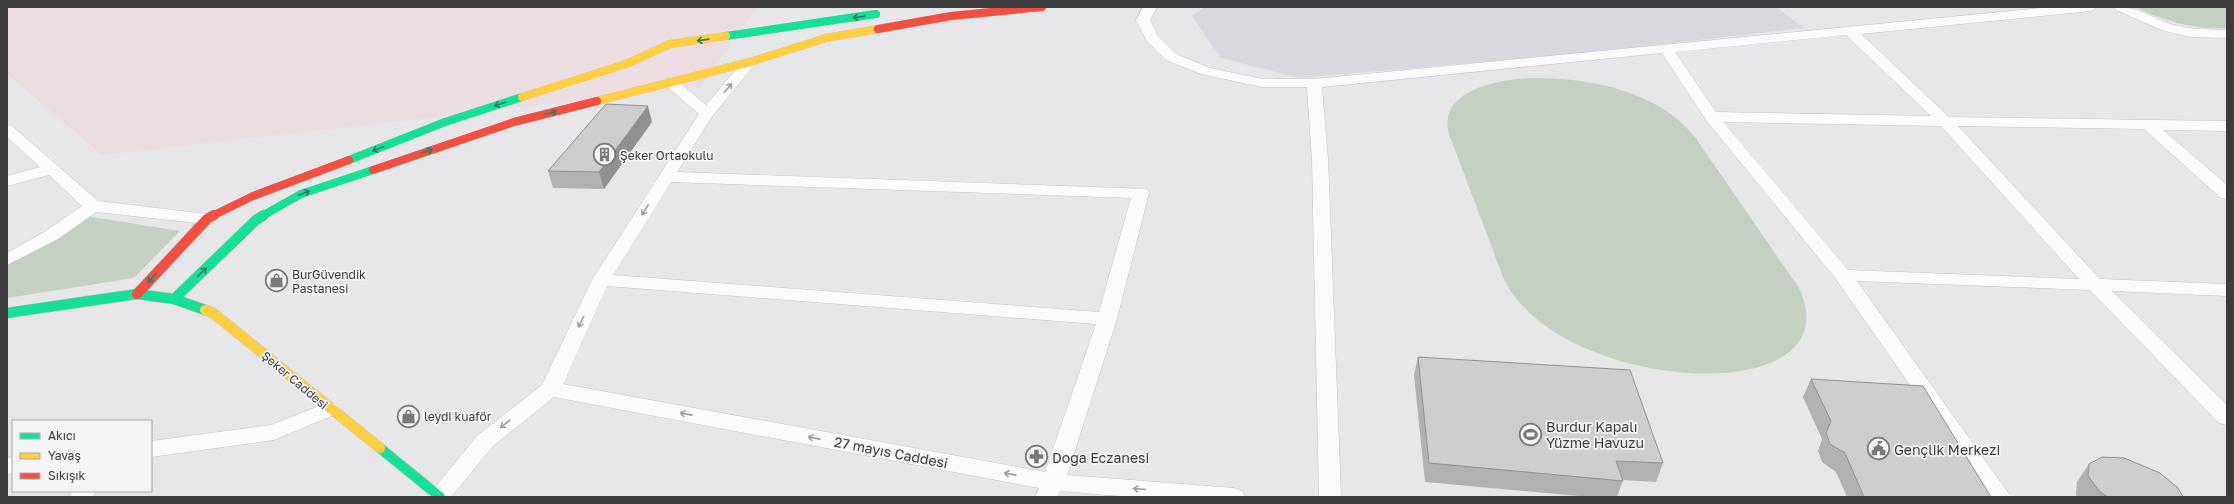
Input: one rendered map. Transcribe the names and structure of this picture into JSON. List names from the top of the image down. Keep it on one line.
{"streets":{"main road":["Şeker Caddesi"],"street":["27 mayıs Caddesi"]},"places":{"building":["Şeker Ortaokulu"],"shop":["BurGüvendik Pastanesi","leydi kuaför"],"sports":["Burdur Kapalı Yüzme Havuzu"],"public building":["Gençlik Merkezi"],"pharmacy":["Doğa Eczanesi"]},"legend":["Akıcı","Yavaş","Sıkışık"]}
